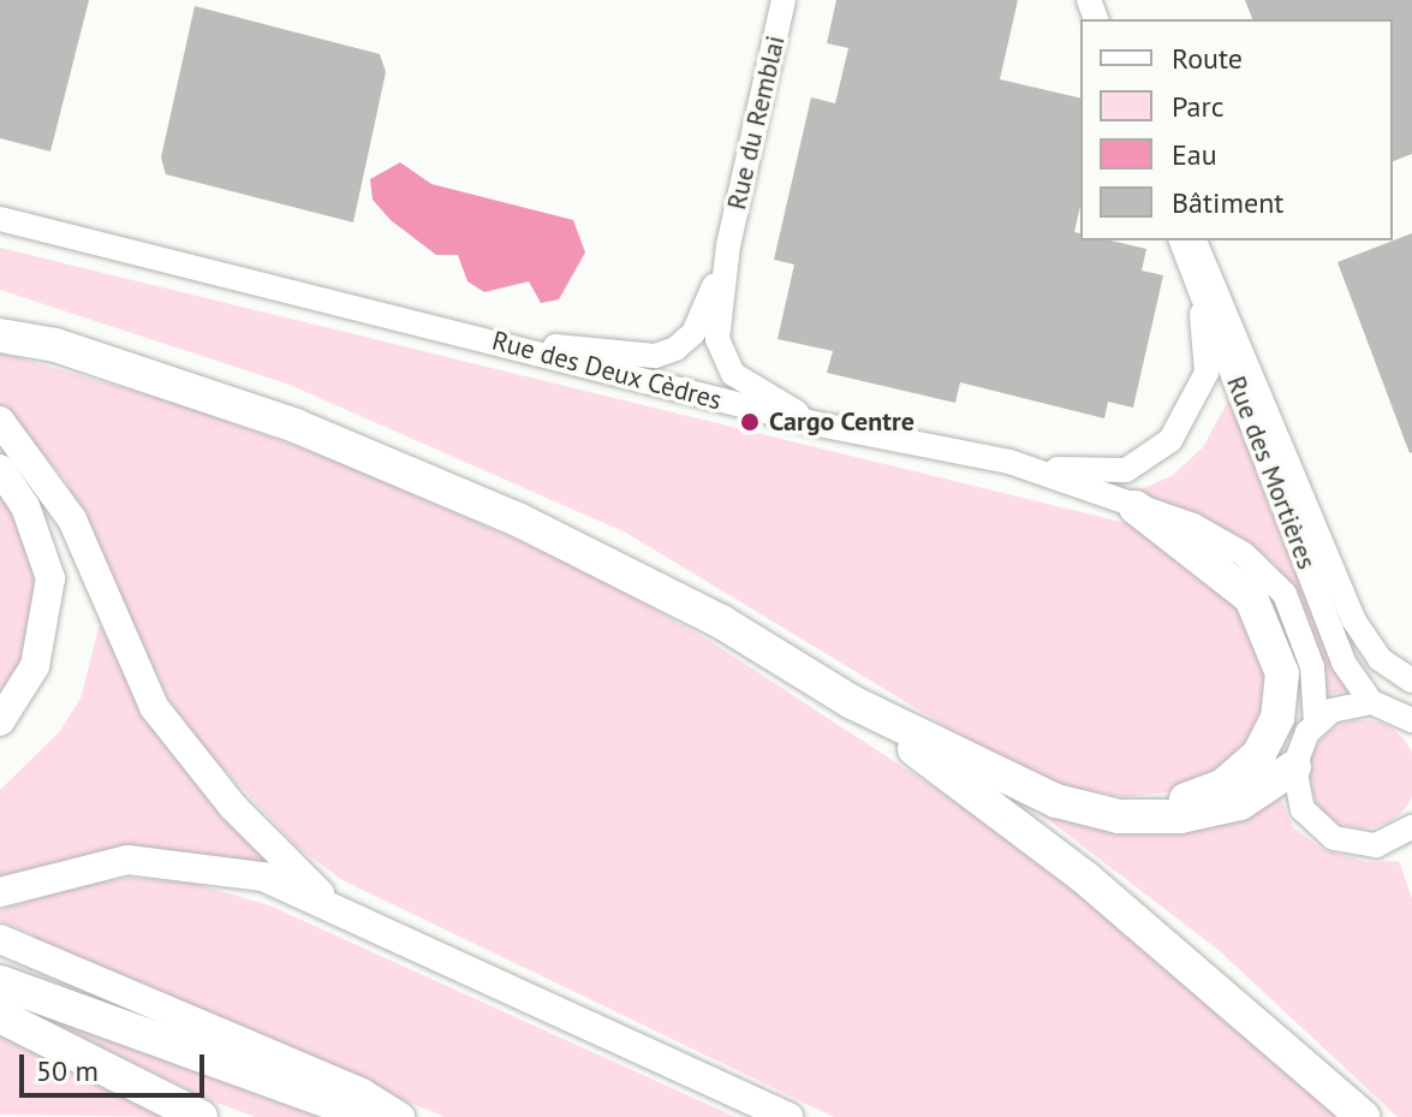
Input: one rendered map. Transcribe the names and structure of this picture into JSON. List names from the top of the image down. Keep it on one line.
{"streets":{"street":["Rue du Remblai","Rue des Deux Cèdres","Rue des Mortières"]},"crossings":[["Rue du Remblai","Rue des Deux Cèdres"]],"places":["Cargo Centre"],"legend":["Route","Parc","Eau","Bâtiment"],"scale_bar":"50 m"}
